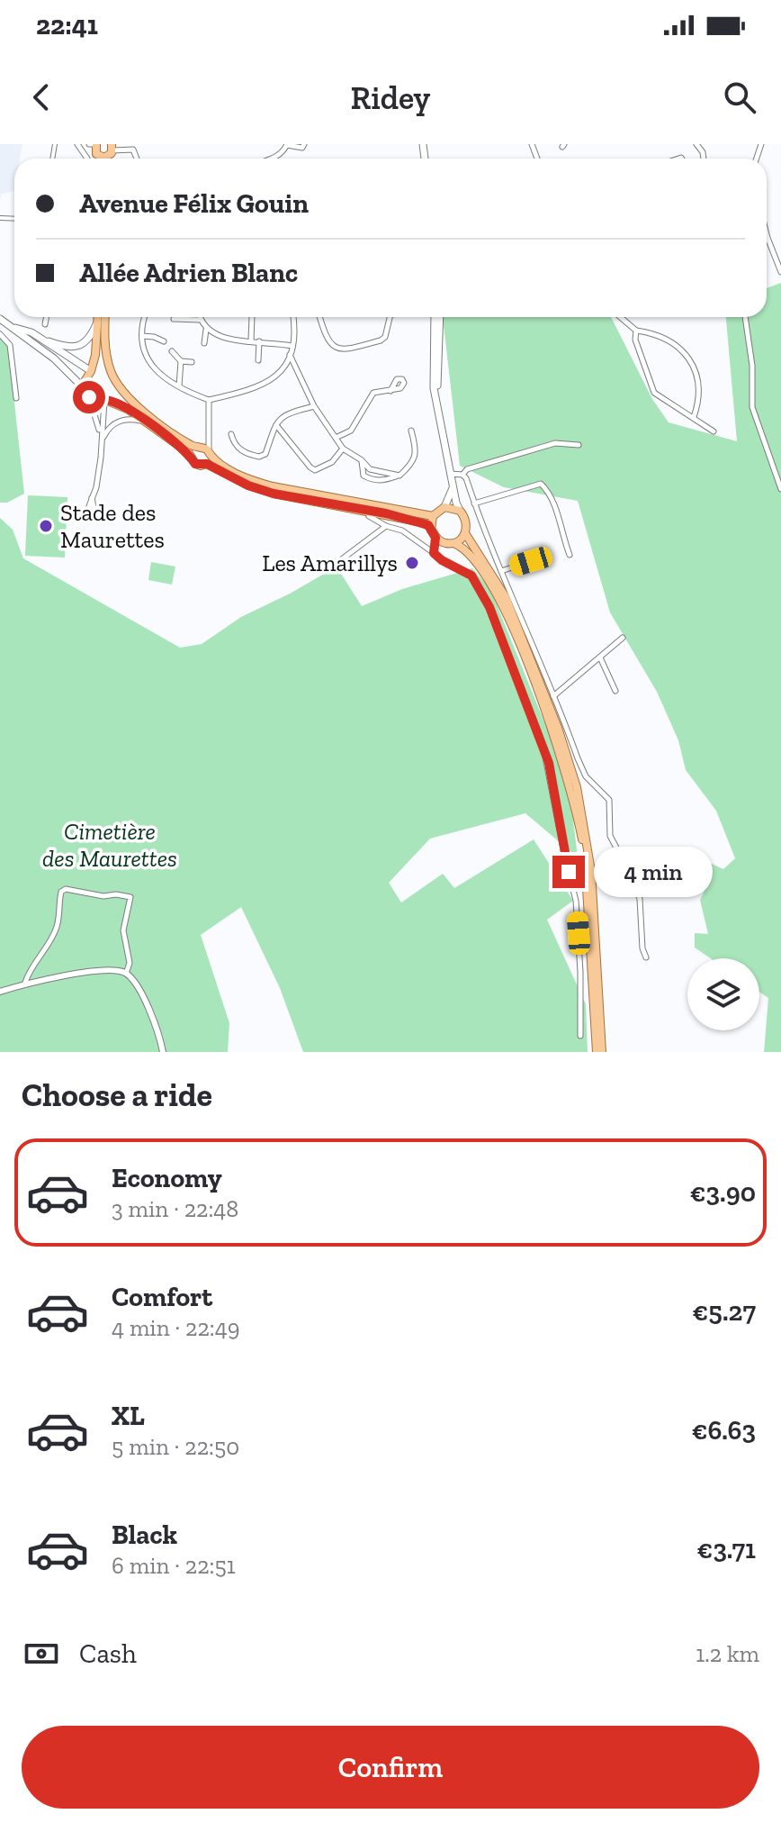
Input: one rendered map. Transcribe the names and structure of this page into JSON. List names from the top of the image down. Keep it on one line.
{"parks":["Cimetière des Maurettes"],"places":["Stade des Maurettes","Les Amarillys"],"page":{"status":"22:41","header":"Ridey","banner":["Avenue Félix Gouin","Allée Adrien Blanc"],"bubble":"4 min","heading":"Choose a ride","list":[{"name":"Economy","note":"3 min · 22:48","value":"€3.90"},{"name":"Comfort","note":"4 min · 22:49","value":"€5.27"},{"name":"XL","note":"5 min · 22:50","value":"€6.63"},{"name":"Black","note":"6 min · 22:51","value":"€3.71"}],"pay":["Cash","1.2 km"],"buttons":"Confirm"}}
